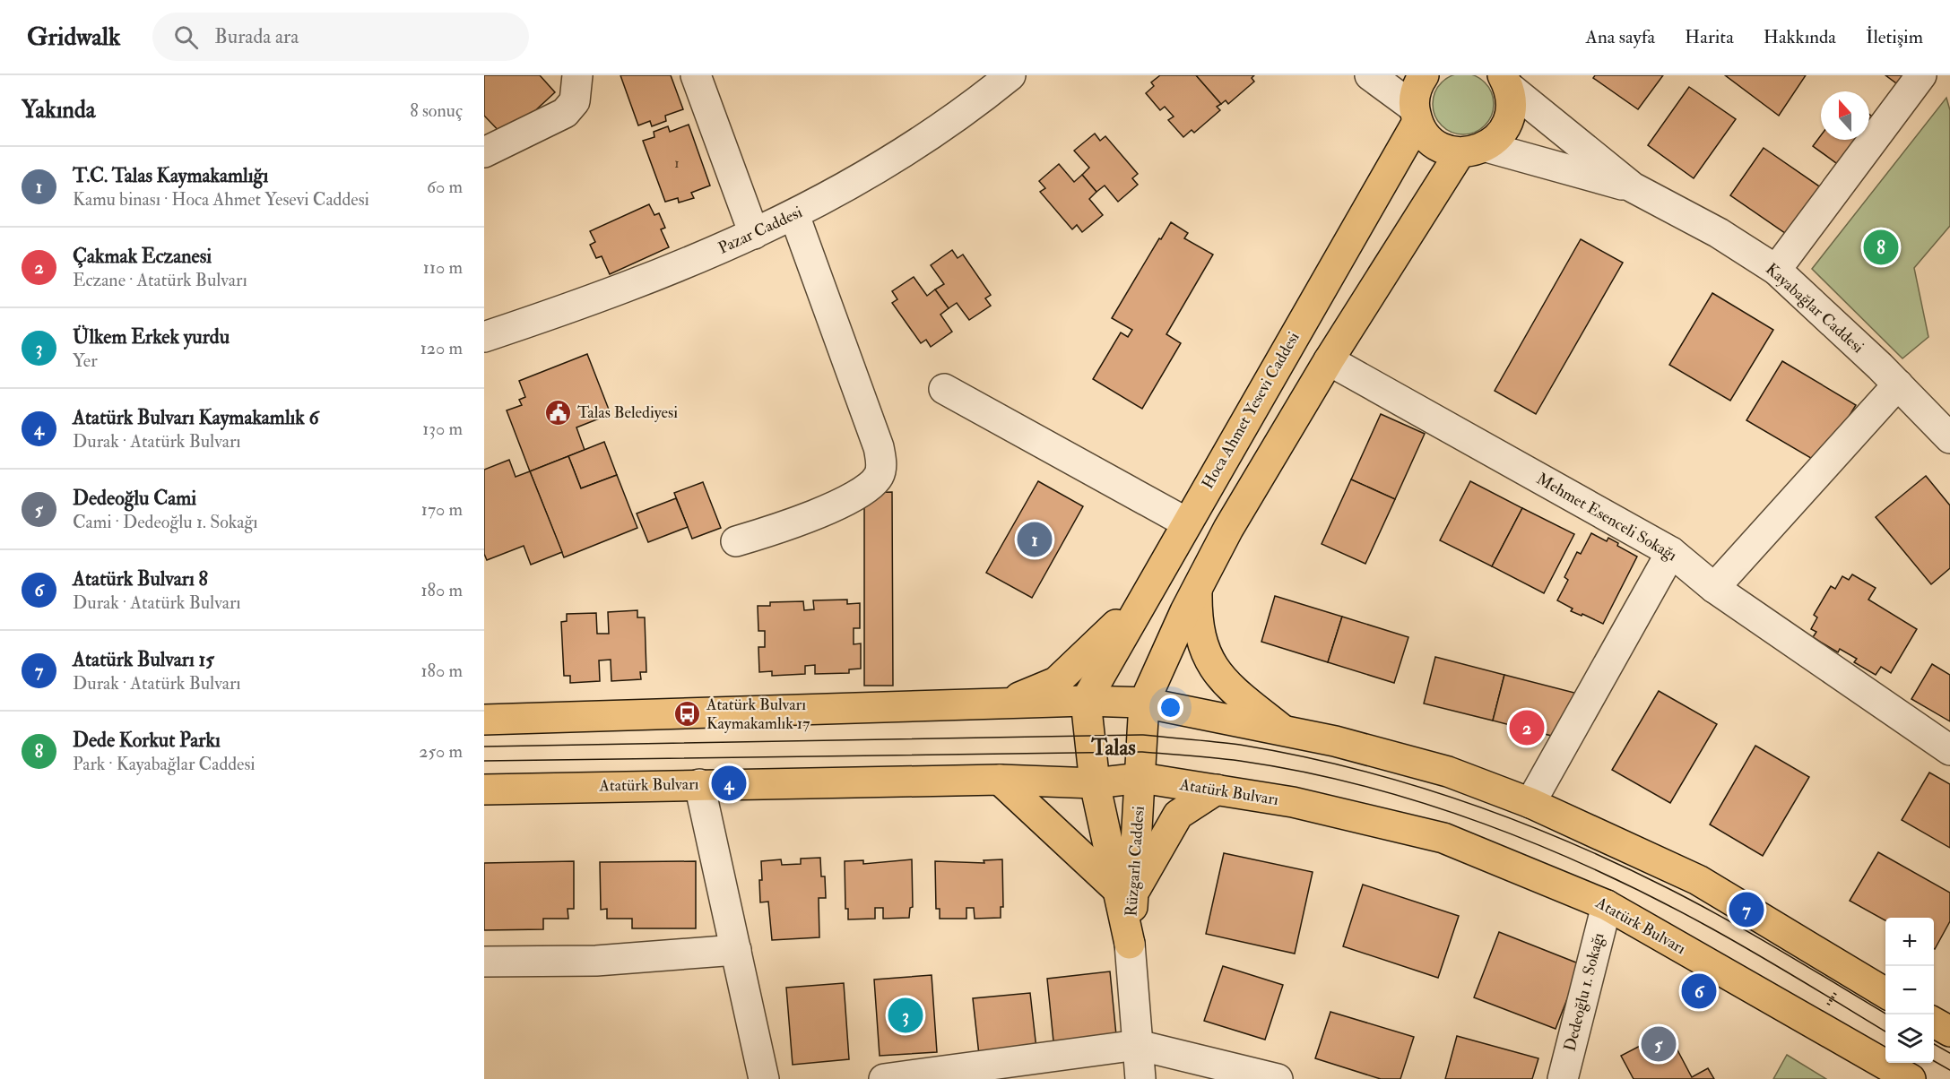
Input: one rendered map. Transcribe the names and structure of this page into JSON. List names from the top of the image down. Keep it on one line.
{"streets":{"main road":["Hoca Ahmet Yesevi Caddesi","Atatürk Bulvarı","Rüzgarlı Caddesi"],"street":["Pazar Caddesi","Kayabağlar Caddesi","Mehmet Esenceli Sokağı","Dedeoğlu 1. Sokağı"]},"crossings":[["Hoca Ahmet Yesevi Caddesi","Rüzgarlı Caddesi"],["Atatürk Bulvarı","Rüzgarlı Caddesi"],["Atatürk Bulvarı","Dedeoğlu 1. Sokağı"]],"districts":["Talas"],"places":{"public building":["Talas Belediyesi"],"bus stop":["Atatürk Bulvarı Kaymakamlık 17"]},"house_numbers":["1"],"north":"top","page":{"header":"Gridwalk","search":"Burada ara","nav":["Ana sayfa","Harita","Hakkında","İletişim"],"heading":["Yakında","8 sonuç"],"list":[{"mark":"1","name":"T.C. Talas Kaymakamlığı","note":"Kamu binası · Hoca Ahmet Yesevi Caddesi","value":"60 m"},{"mark":"2","name":"Çakmak Eczanesi","note":"Eczane · Atatürk Bulvarı","value":"110 m"},{"mark":"3","name":"Ülkem Erkek yurdu","note":"Yer","value":"120 m"},{"mark":"4","name":"Atatürk Bulvarı Kaymakamlık 6","note":"Durak · Atatürk Bulvarı","value":"130 m"},{"mark":"5","name":"Dedeoğlu Cami","note":"Cami · Dedeoğlu 1. Sokağı","value":"170 m"},{"mark":"6","name":"Atatürk Bulvarı 8","note":"Durak · Atatürk Bulvarı","value":"180 m"},{"mark":"7","name":"Atatürk Bulvarı 15","note":"Durak · Atatürk Bulvarı","value":"180 m"},{"mark":"8","name":"Dede Korkut Parkı","note":"Park · Kayabağlar Caddesi","value":"250 m"}],"pins":["8","1","2","4","7","6","3","5"],"map_buttons":["+","−"]}}
